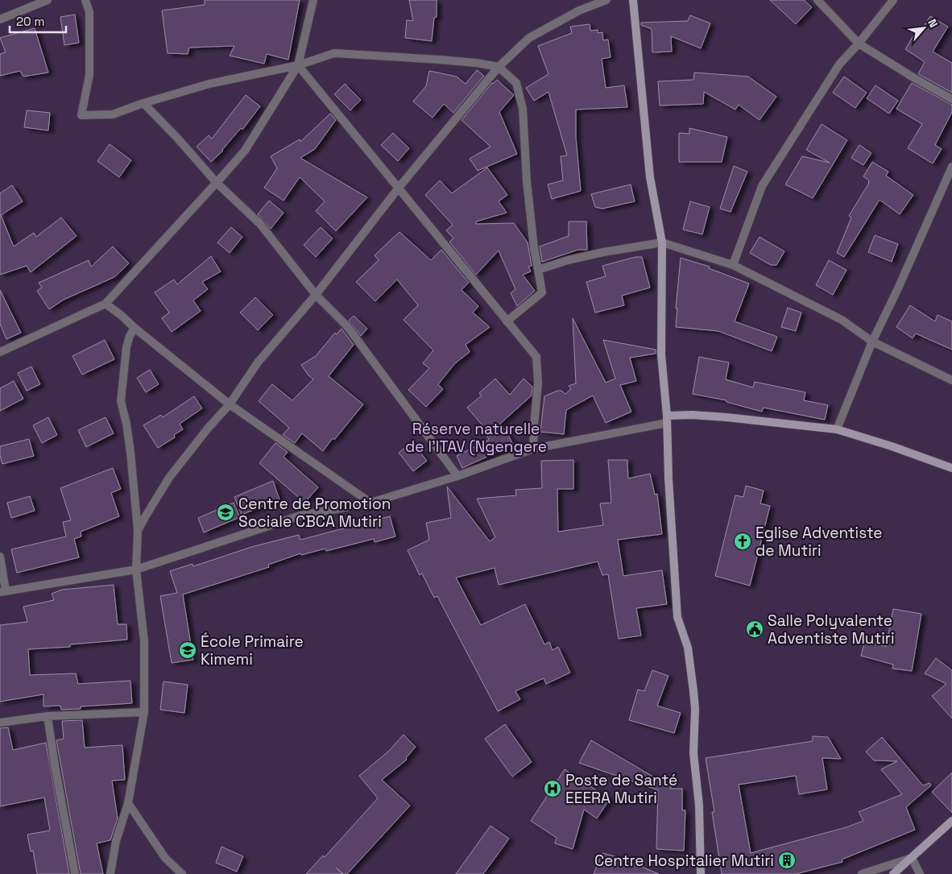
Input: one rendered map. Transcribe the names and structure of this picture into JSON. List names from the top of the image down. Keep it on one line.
{"parks":["Réserve naturelle de l'ITAV (Ngengere"],"places":{"school or university":["Centre de Promotion Sociale CBCA Mutiri","École Primaire Kimemi"],"church":["Eglise Adventiste de Mutiri"],"public building":["Salle Polyvalente Adventiste Mutiri"],"hospital":["Poste de Santé EEERA Mutiri"],"building":["Centre Hospitalier Mutiri"]},"scale_bar":"20 m","north":"top right"}
